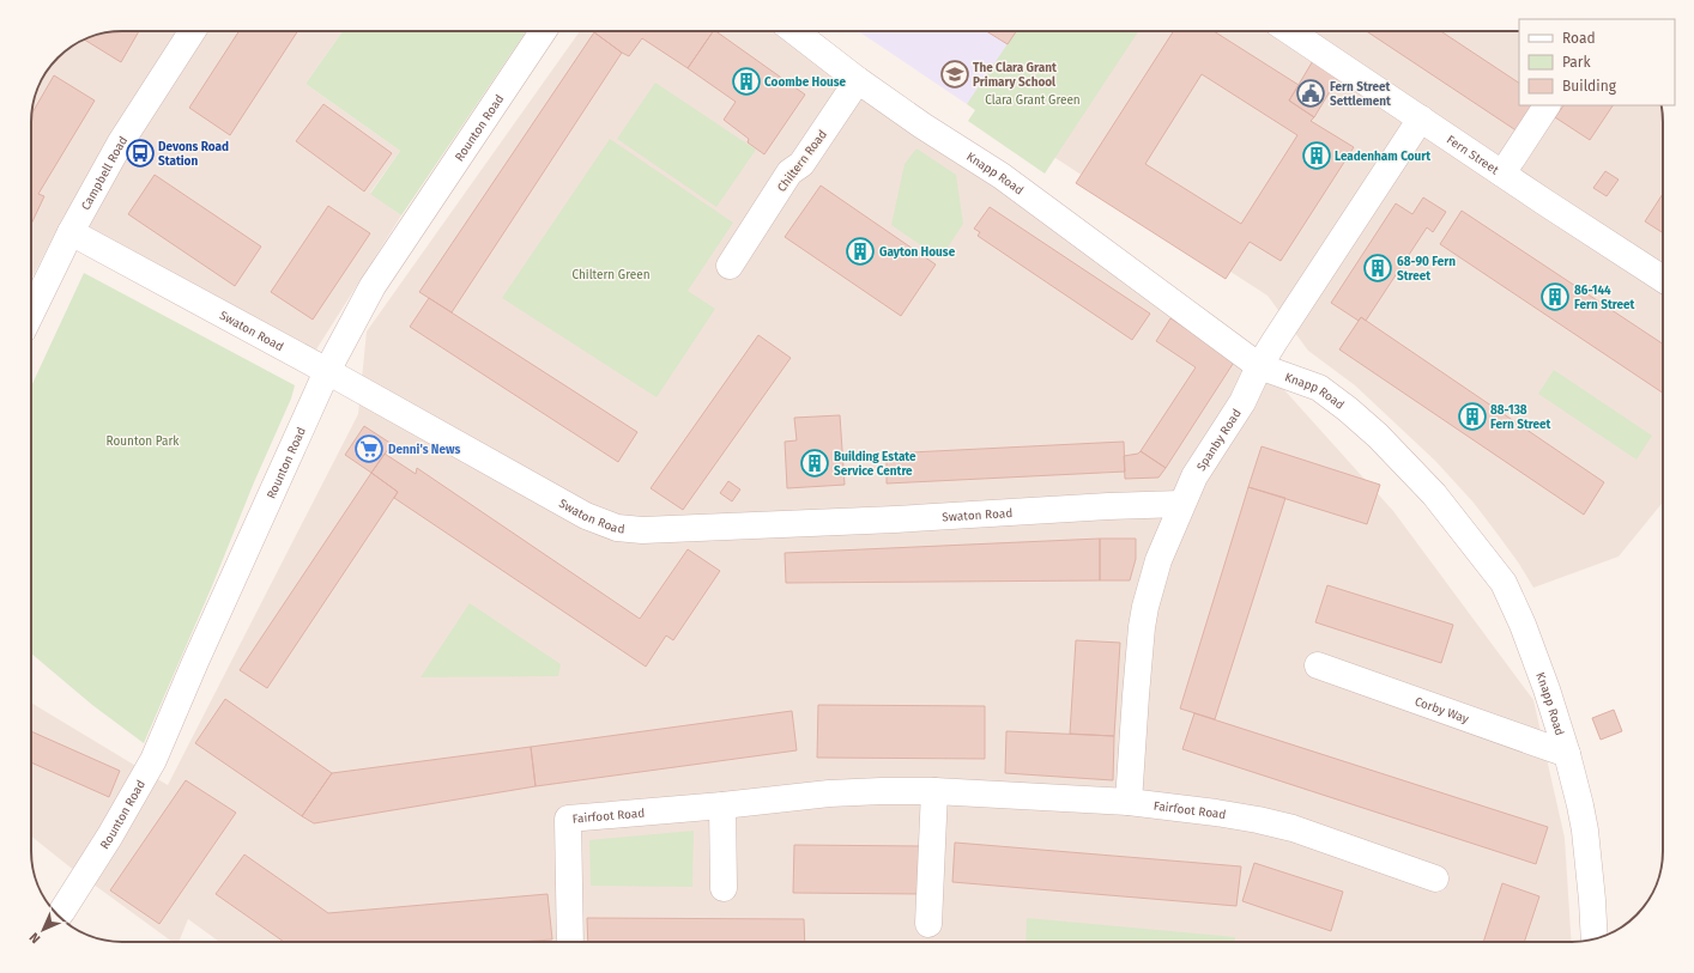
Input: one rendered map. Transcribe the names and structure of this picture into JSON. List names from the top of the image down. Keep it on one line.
{"streets":{"street":["Rounton Road","Fern Street","Chiltern Road","Knapp Road","Campbell Road","Swaton Road","Spanby Road","Corby Way","Fairfoot Road"]},"crossings":[["Rounton Road","Swaton Road"],["Fern Street","Spanby Road"],["Chiltern Road","Knapp Road"],["Knapp Road","Spanby Road"],["Knapp Road","Corby Way"],["Campbell Road","Swaton Road"],["Swaton Road","Spanby Road"],["Spanby Road","Fairfoot Road"]],"parks":["Clara Grant Green","Chiltern Green","Rounton Park"],"places":{"school or university":["The Clara Grant Primary School"],"building":["Coombe House","Leadenham Court","Gayton House","68-90 Fern Street","86-144 Fern Street","88-138 Fern Street","Building Estate Service Centre"],"public building":["Fern Street Settlement"],"bus stop":["Devons Road Station"],"supermarket":["Denni's News"]},"legend":["Road","Park","Building"],"north":"bottom left"}
